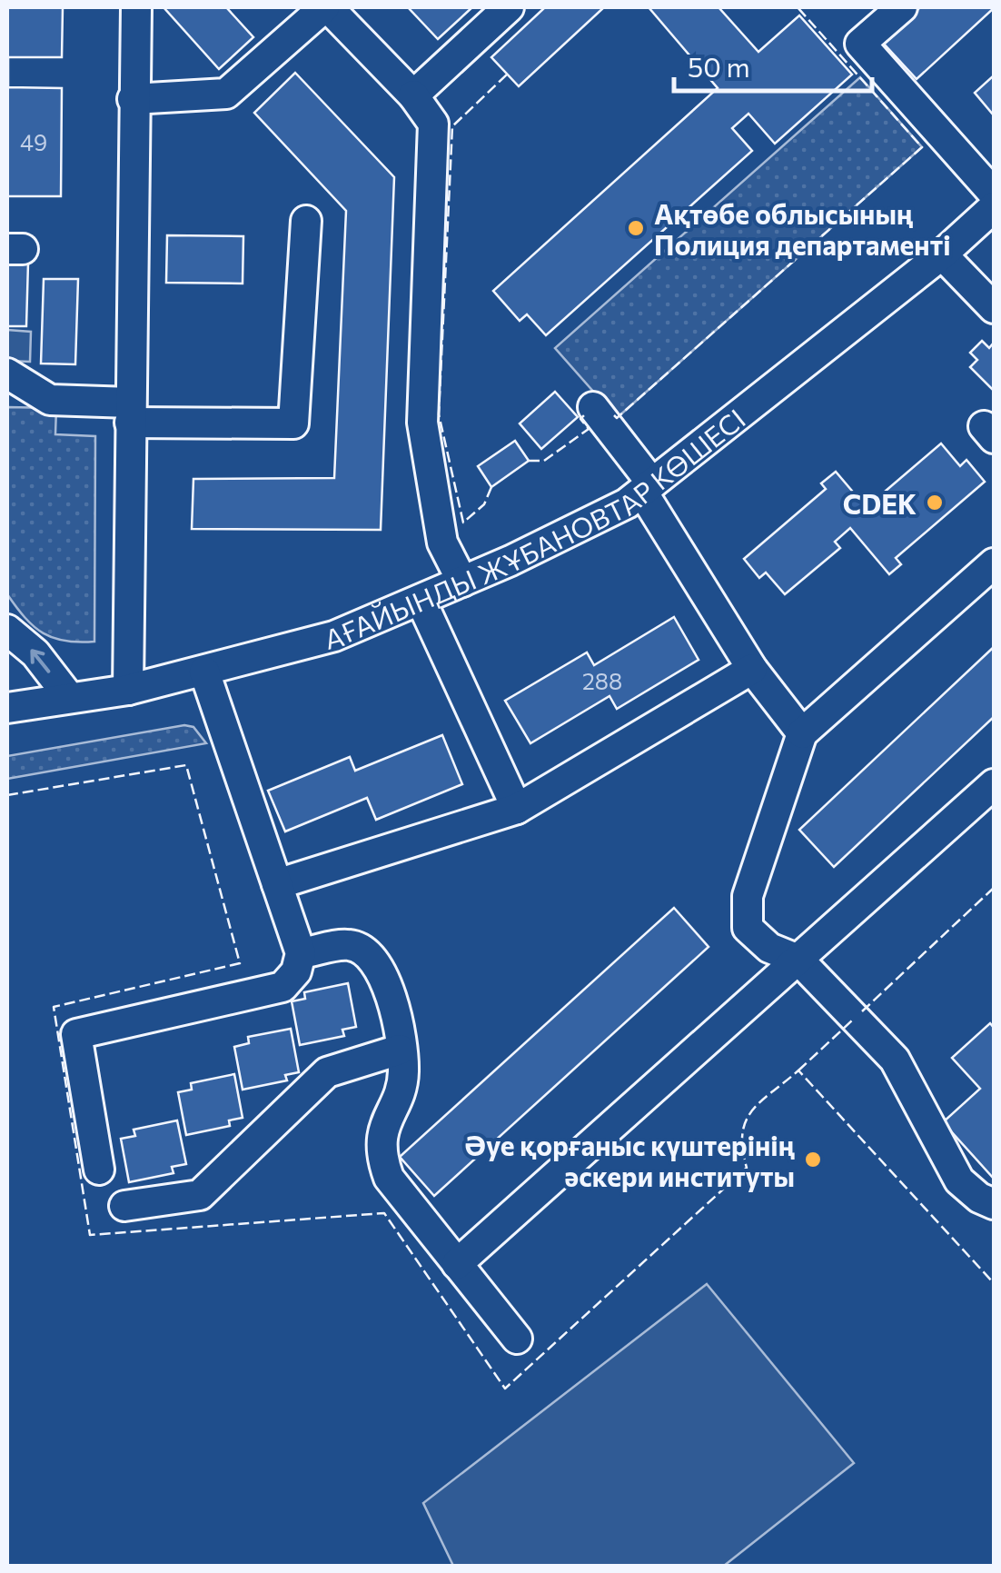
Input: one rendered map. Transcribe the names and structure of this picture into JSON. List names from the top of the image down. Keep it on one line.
{"streets":{"street":["АҒАЙЫНДЫ ЖҰБАНОВТАР КӨШЕСІ"]},"places":["Ақтөбе облысының Полиция департаменті","CDEK","Әуе қорғаныс күштерінің әскери институты"],"house_numbers":["49","288"],"scale_bar":"50 m"}
